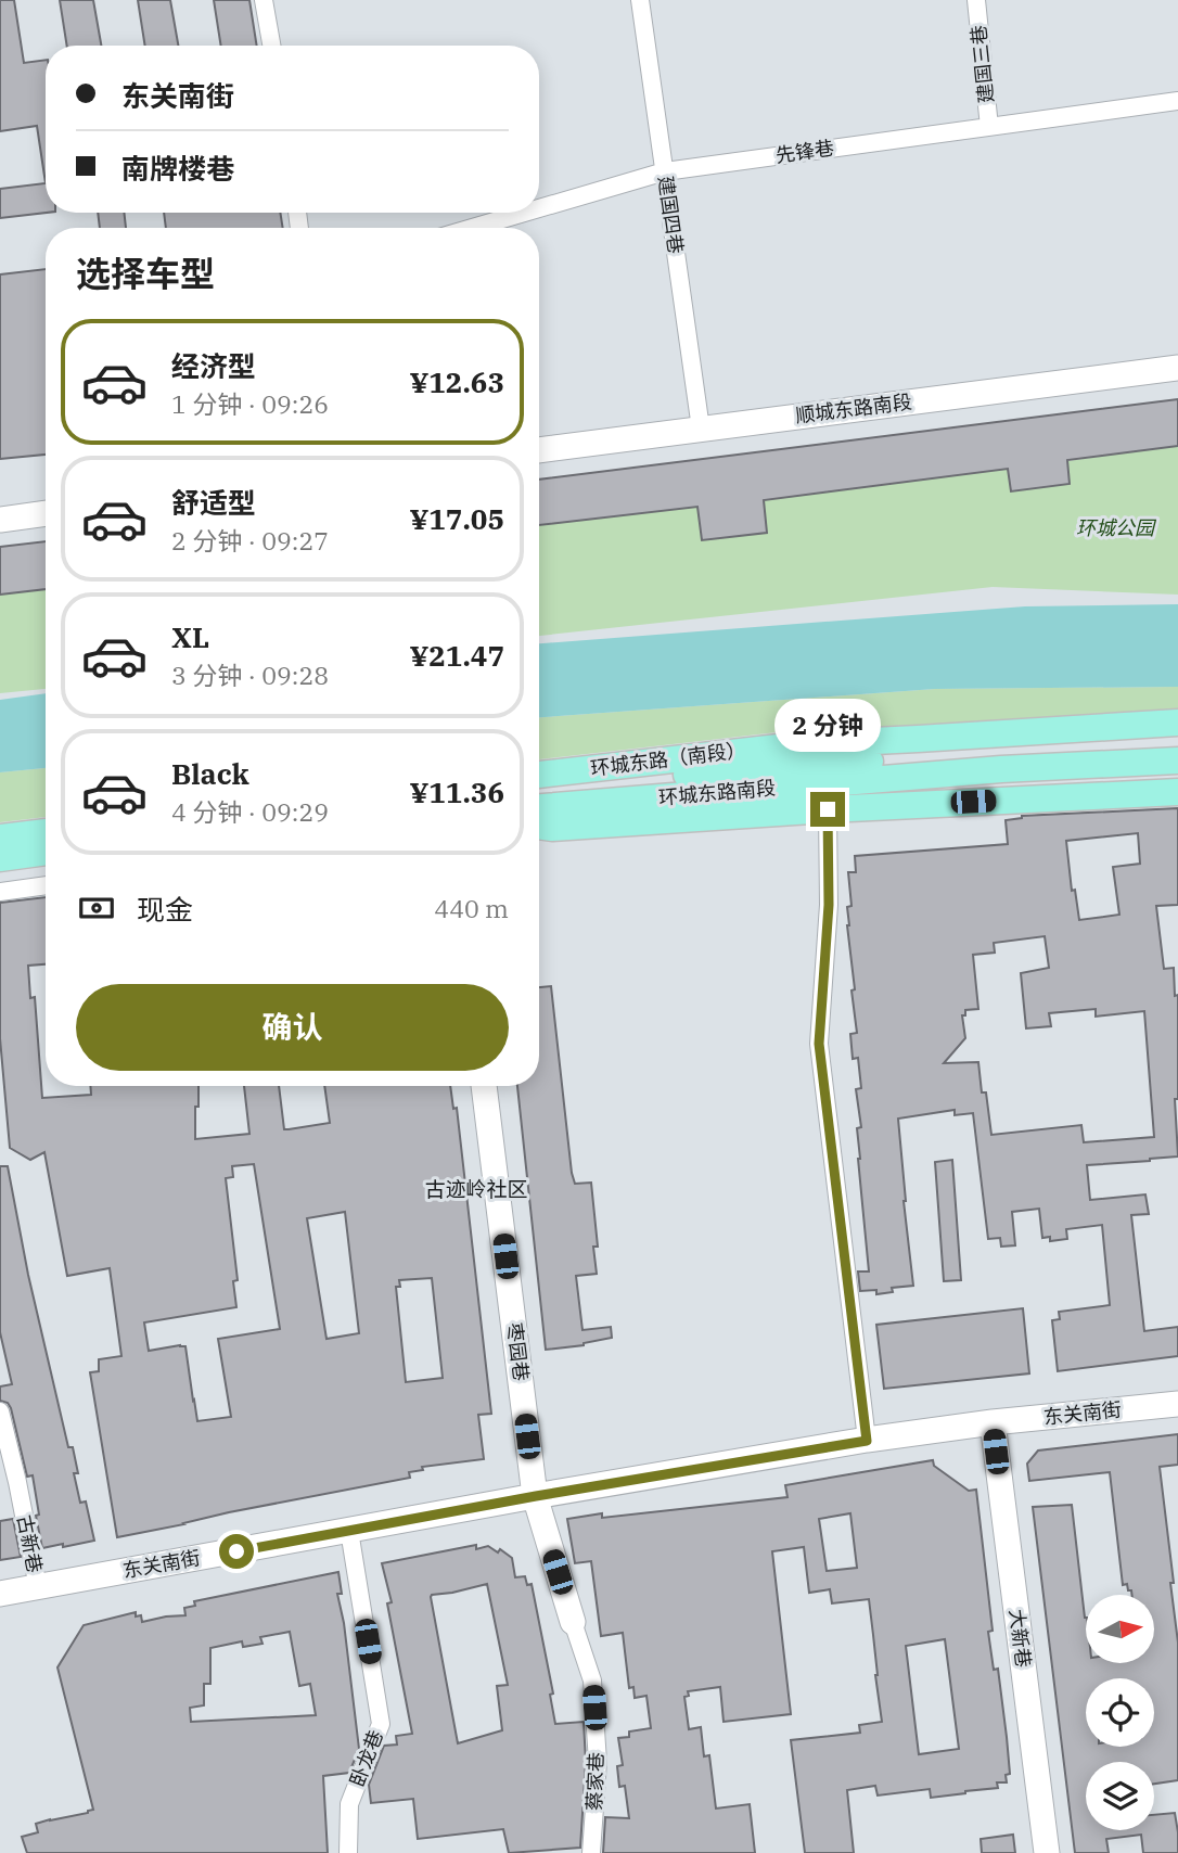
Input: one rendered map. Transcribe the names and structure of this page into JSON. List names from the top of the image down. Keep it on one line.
{"streets":{"main road":["环城东路（南段）","环城东路南段"],"street":["建国三巷","先锋巷","建国四巷","顺城东路南段","枣园巷","东关南街","古新巷","大新巷","卧龙巷","蔡家巷"]},"crossings":[["建国三巷","先锋巷"],["先锋巷","建国四巷"],["建国四巷","顺城东路南段"],["枣园巷","东关南街"],["枣园巷","蔡家巷"],["东关南街","古新巷"],["东关南街","大新巷"],["东关南街","卧龙巷"]],"districts":["古迹岭社区"],"parks":["环城公园"],"north":"right","page":{"banner":["东关南街","南牌楼巷"],"heading":"选择车型","list":[{"name":"经济型","note":"1 分钟 · 09:26","value":"¥12.63"},{"name":"舒适型","note":"2 分钟 · 09:27","value":"¥17.05"},{"name":"XL","note":"3 分钟 · 09:28","value":"¥21.47"},{"name":"Black","note":"4 分钟 · 09:29","value":"¥11.36"}],"bubble":"2 分钟","pay":["现金","440 m"],"buttons":"确认"}}
